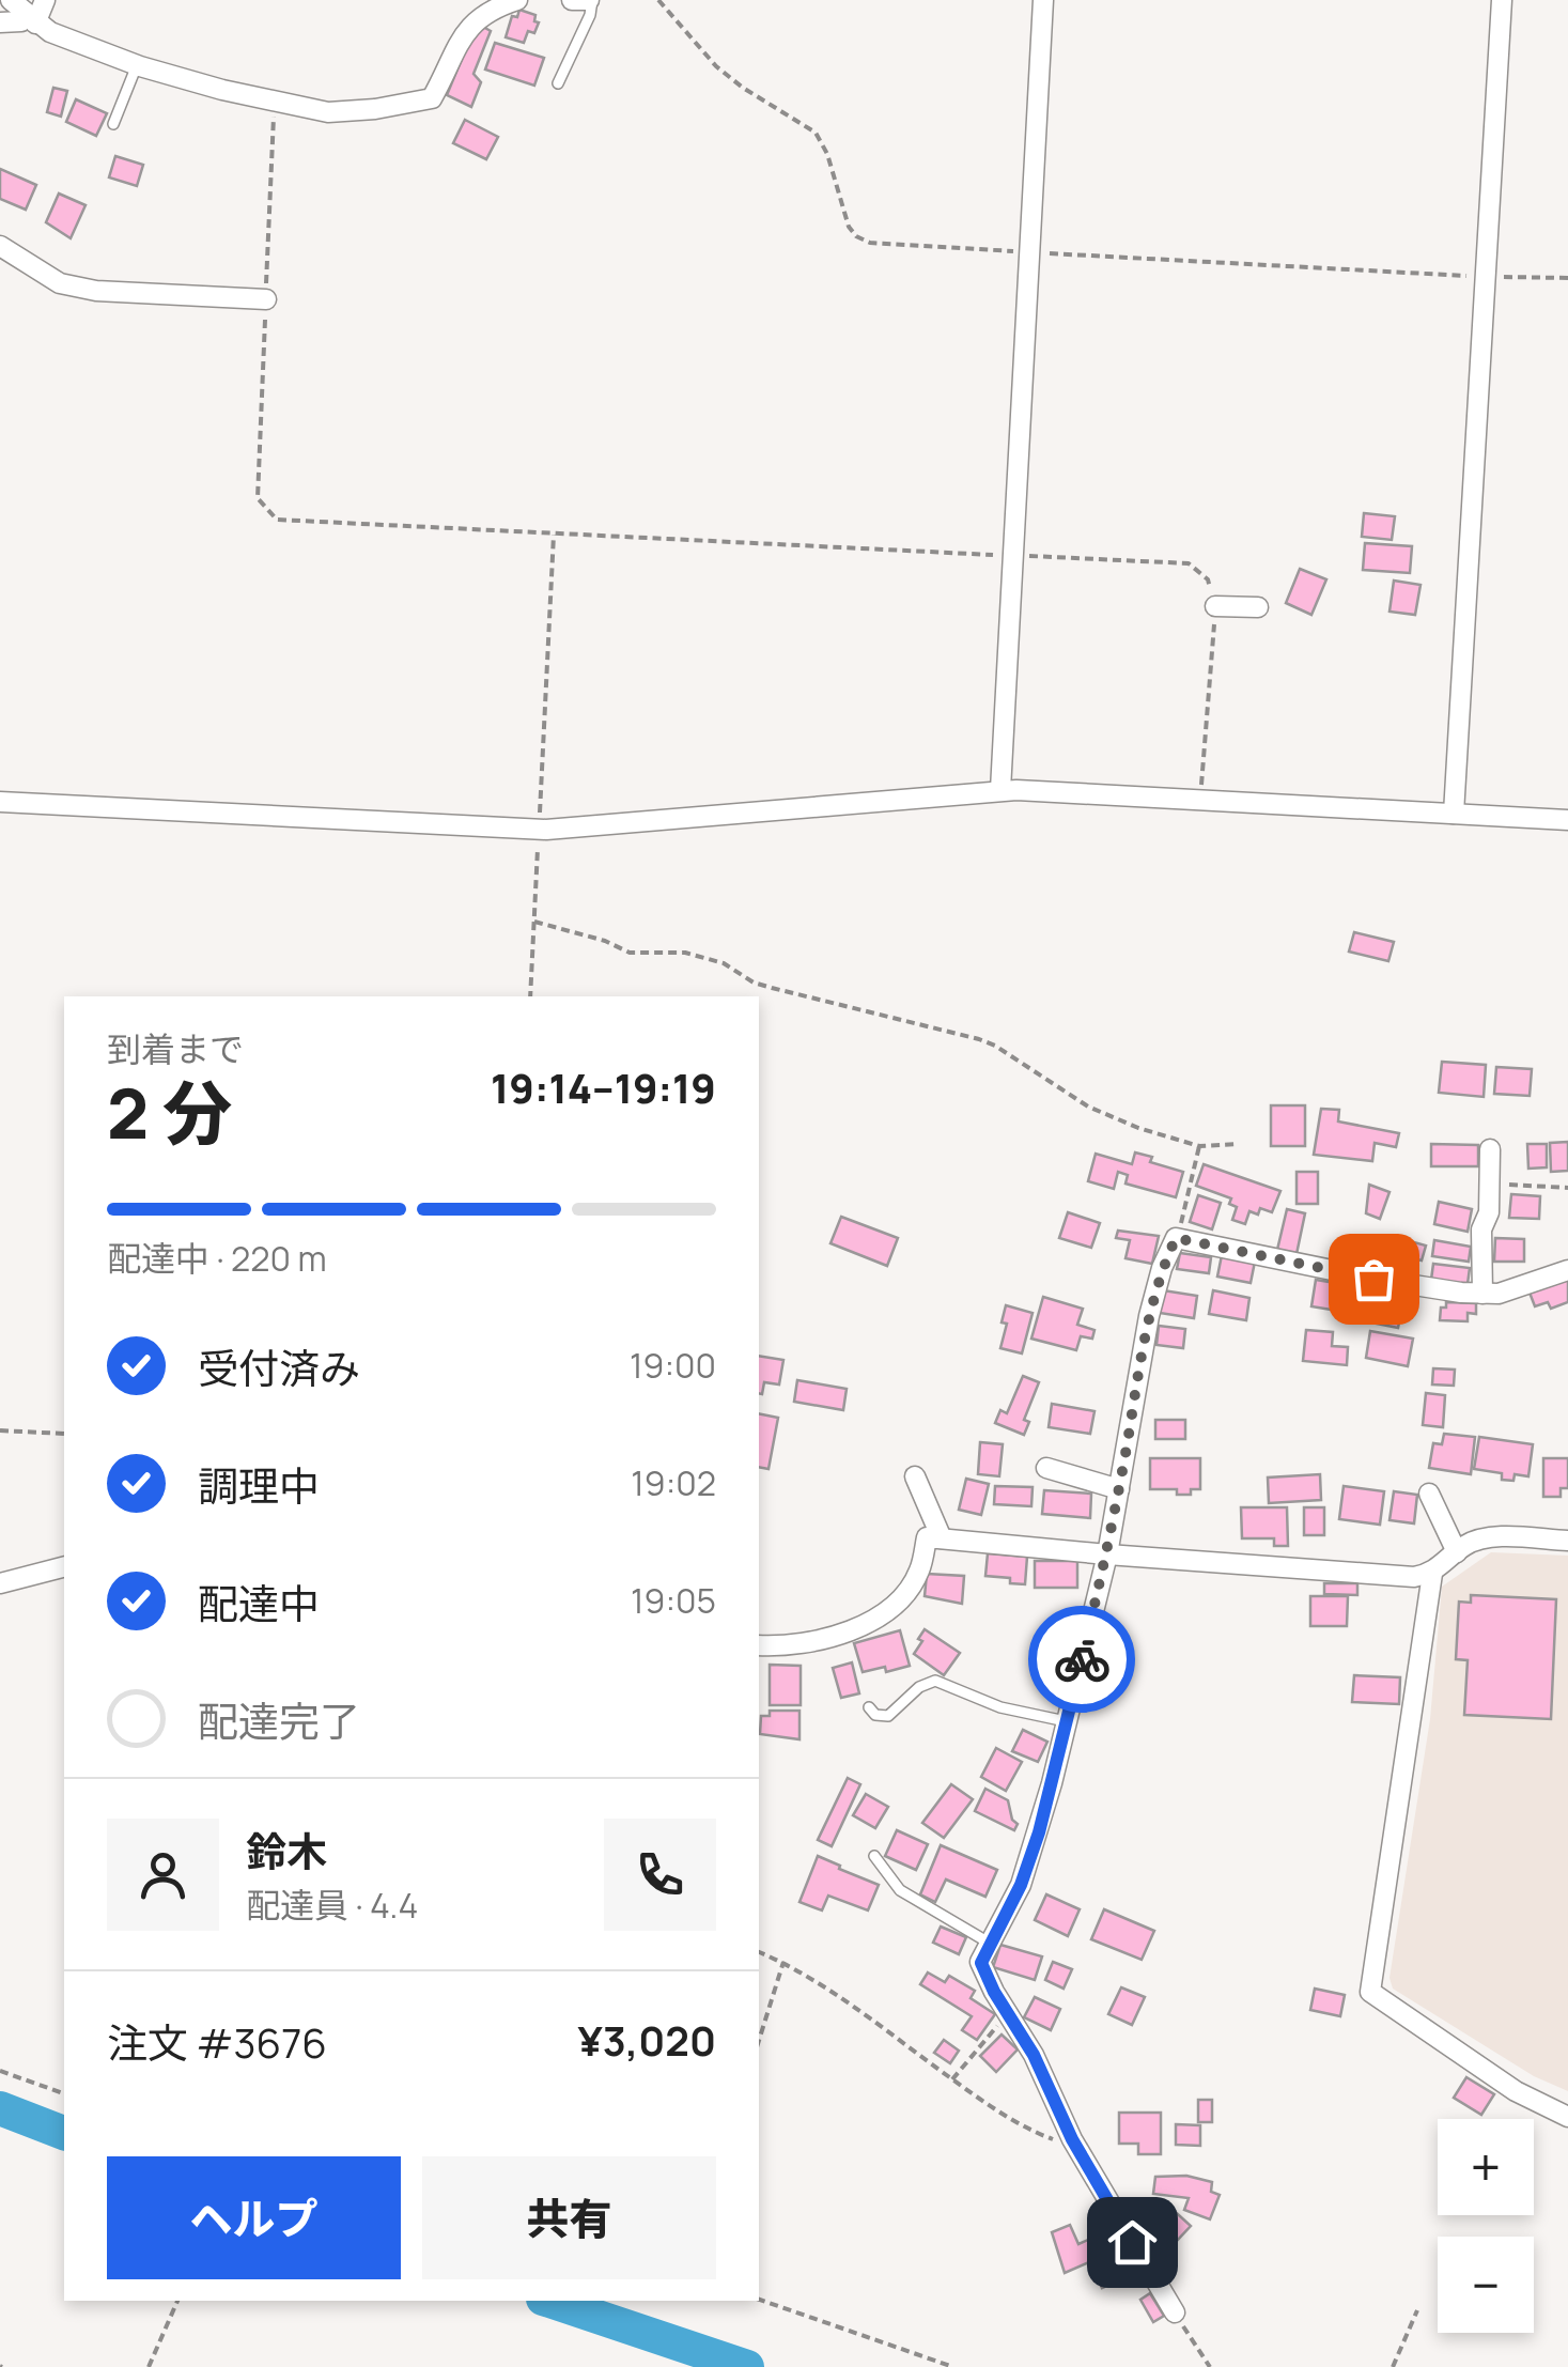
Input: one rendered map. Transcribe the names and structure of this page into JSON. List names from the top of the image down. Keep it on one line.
{"page":{"heading":["2 分","到着まで","19:14–19:19"],"panel":["鈴木","配達員 · 4.4","注文 #3676","¥3,020"],"bar":"配達中 · 220 m","list":[["受付済み","19:00"],["調理中","19:02"],["配達中","19:05"],"配達完了"],"map_buttons":["+","−"],"buttons":["ヘルプ","共有"]}}
